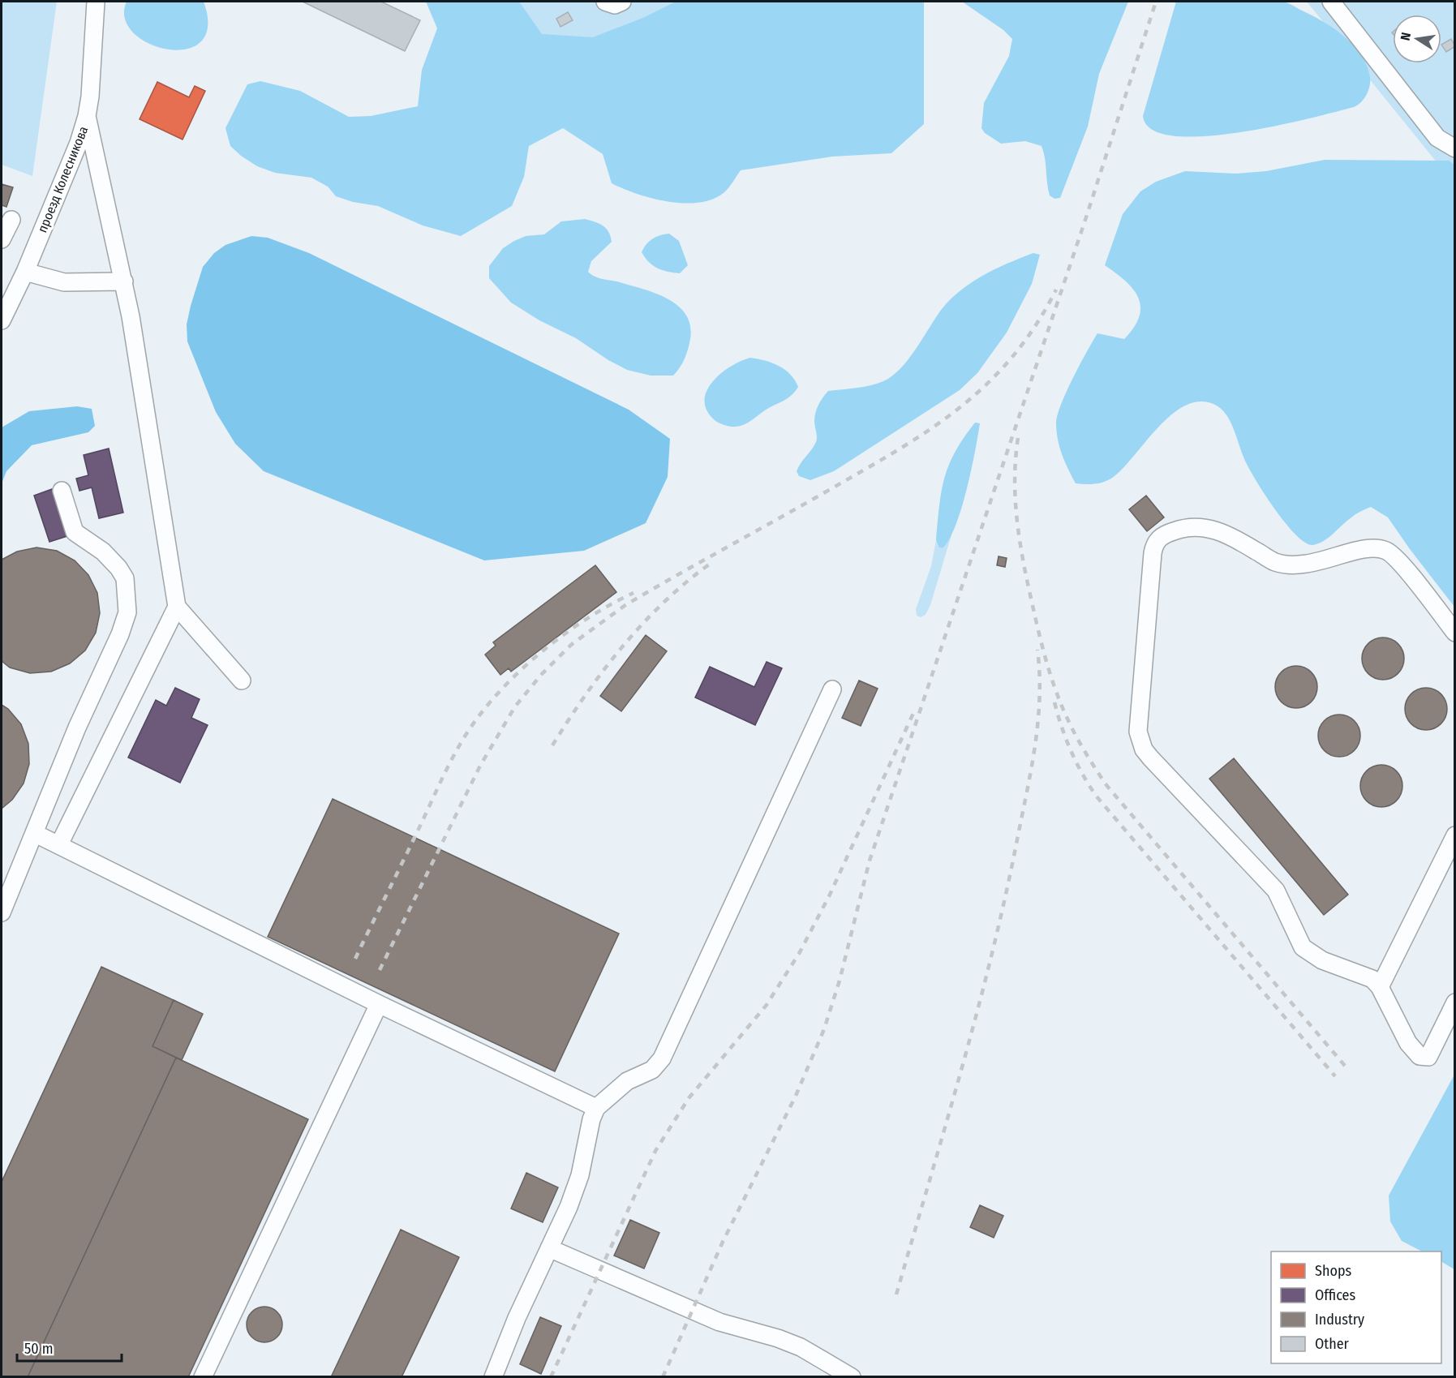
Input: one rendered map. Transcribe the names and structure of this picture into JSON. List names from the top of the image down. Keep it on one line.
{"streets":{"street":["проезд Колесникова"]},"legend":["Shops","Offices","Industry","Other"],"scale_bar":"50 m","north":"left"}
